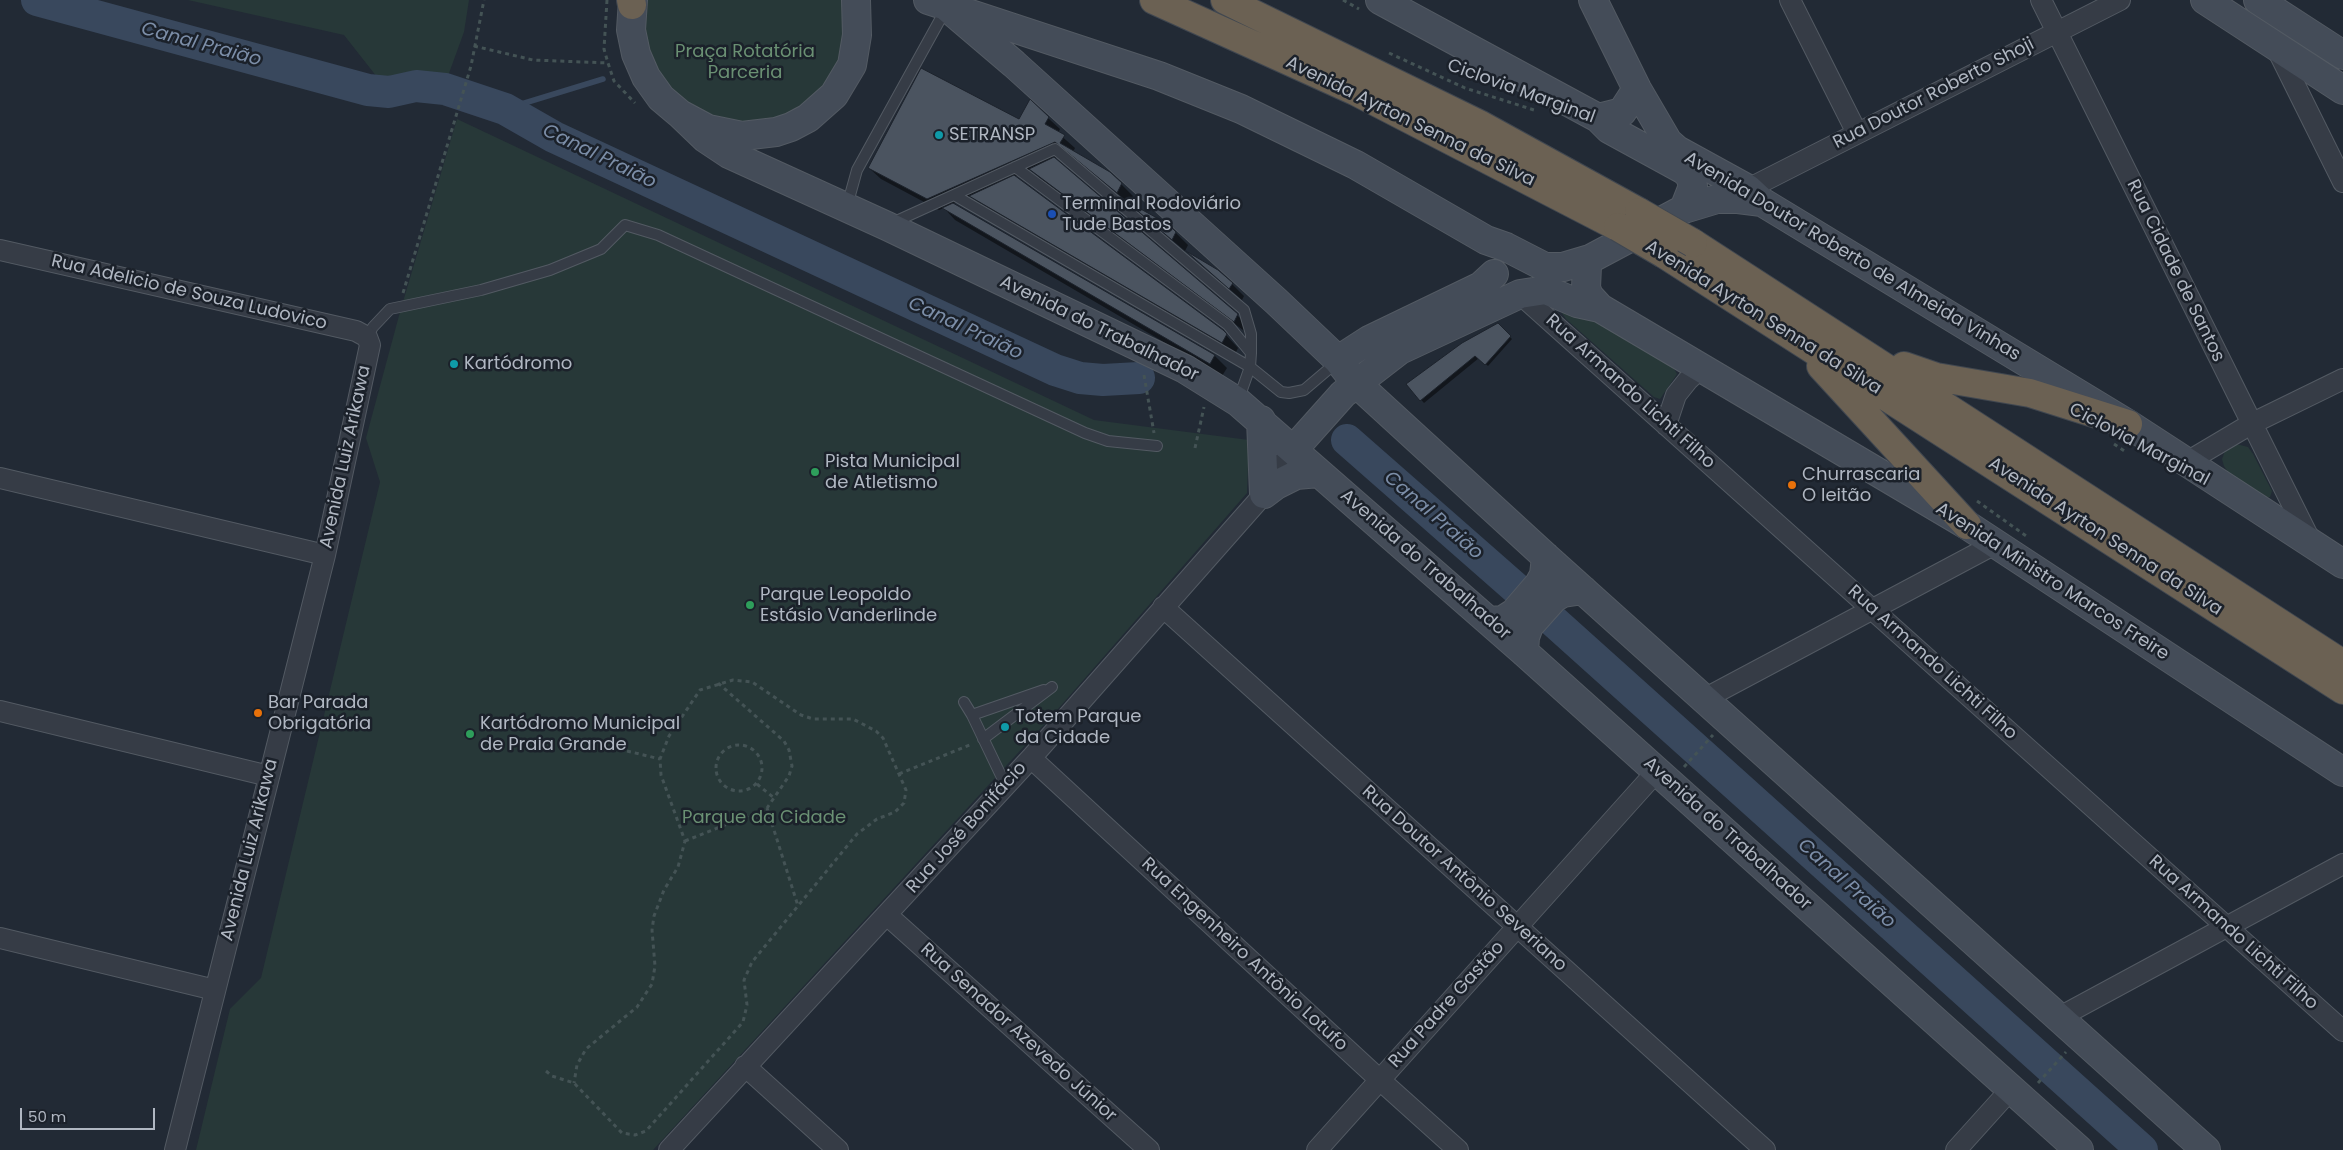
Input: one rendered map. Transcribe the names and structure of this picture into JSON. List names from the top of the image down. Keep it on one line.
{"streets":{"highway":["Avenida Ayrton Senna da Silva"],"main road":["Avenida Doutor Roberto de Almeida Vinhas","Avenida do Trabalhador","Avenida Ministro Marcos Freire"],"street":["Rua Doutor Roberto Shoji","Rua Cidade de Santos","Rua Adelicio de Souza Ludovico","Rua Armando Lichti Filho","Avenida Luiz Arikawa","Rua José Bonifácio","Rua Doutor Antônio Severiano","Rua Engenheiro Antônio Lotufo","Rua Padre Gastão","Rua Senador Azevedo Júnior"],"path":["Ciclovia Marginal"]},"crossings":[["Ciclovia Marginal","Avenida Doutor Roberto de Almeida Vinhas"],["Rua Doutor Roberto Shoji","Avenida Doutor Roberto de Almeida Vinhas"],["Rua Doutor Roberto Shoji","Rua Cidade de Santos"],["Avenida Doutor Roberto de Almeida Vinhas","Rua Cidade de Santos"],["Rua Adelicio de Souza Ludovico","Avenida Luiz Arikawa"],["Avenida do Trabalhador","Rua José Bonifácio"],["Avenida do Trabalhador","Rua Padre Gastão"],["Rua José Bonifácio","Rua Doutor Antônio Severiano"],["Rua José Bonifácio","Rua Engenheiro Antônio Lotufo"],["Rua José Bonifácio","Rua Senador Azevedo Júnior"],["Rua Doutor Antônio Severiano","Rua Padre Gastão"],["Rua Engenheiro Antônio Lotufo","Rua Padre Gastão"]],"water":["Canal Praião"],"parks":["Praça Rotatória Parceria","Parque da Cidade"],"places":["SETRANSP","Terminal Rodoviário Tude Bastos","Kartódromo","Pista Municipal de Atletismo","Churrascaria O leitão","Parque Leopoldo Estásio Vanderlinde","Bar Parada Obrigatória","Totem Parque da Cidade","Kartódromo Municipal de Praia Grande"],"scale_bar":"50 m"}
